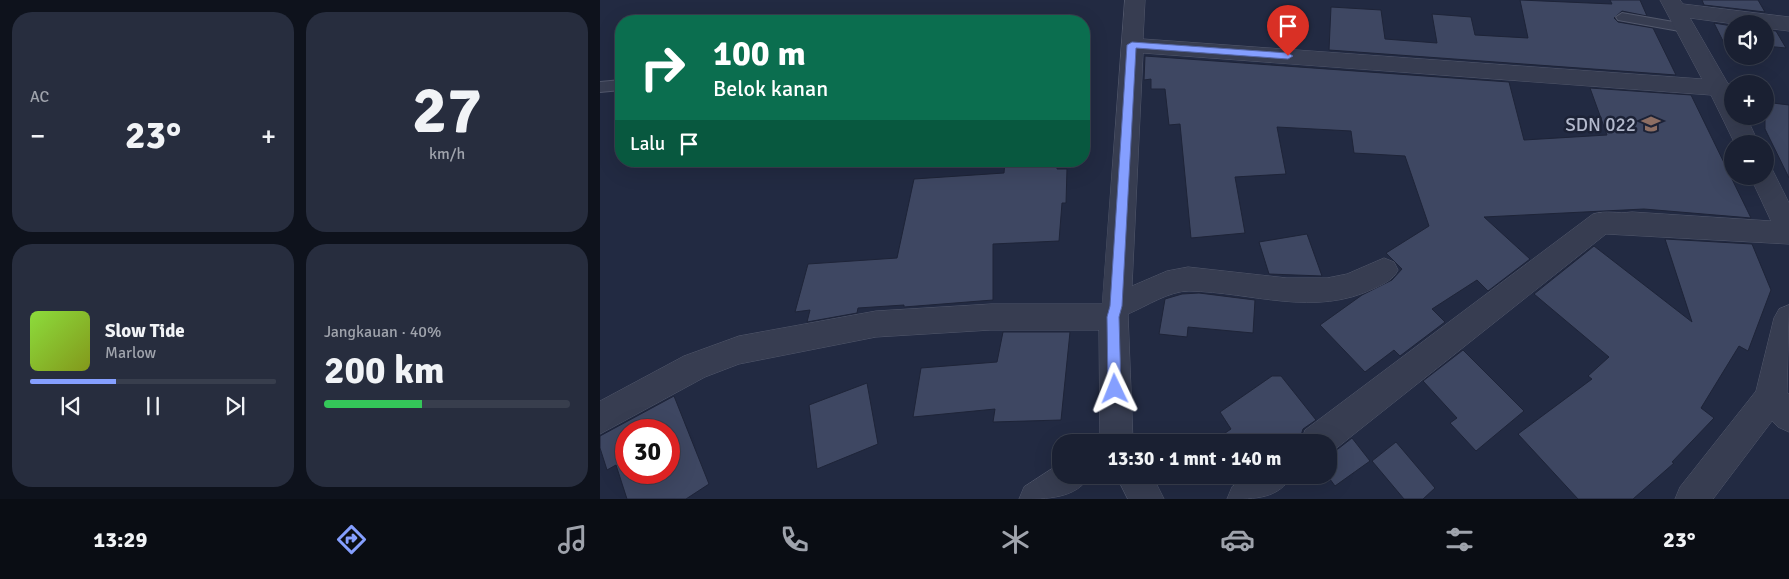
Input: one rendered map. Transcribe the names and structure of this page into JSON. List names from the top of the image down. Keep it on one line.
{"places":{"school or university":["SDN 022"]},"page":{"tile":["AC",["27","km/h"],["Jangkauan · 40%","200 km"]],"map_buttons":["+","−"],"turn":["100 m","Belok kanan"],"heat":["−","23°","+"],"then":"Lalu","song":["Slow Tide","Marlow"],"limit":"30","trip":"13:30 · 1 mnt · 140 m","tabs":["13:29","23°"]}}
